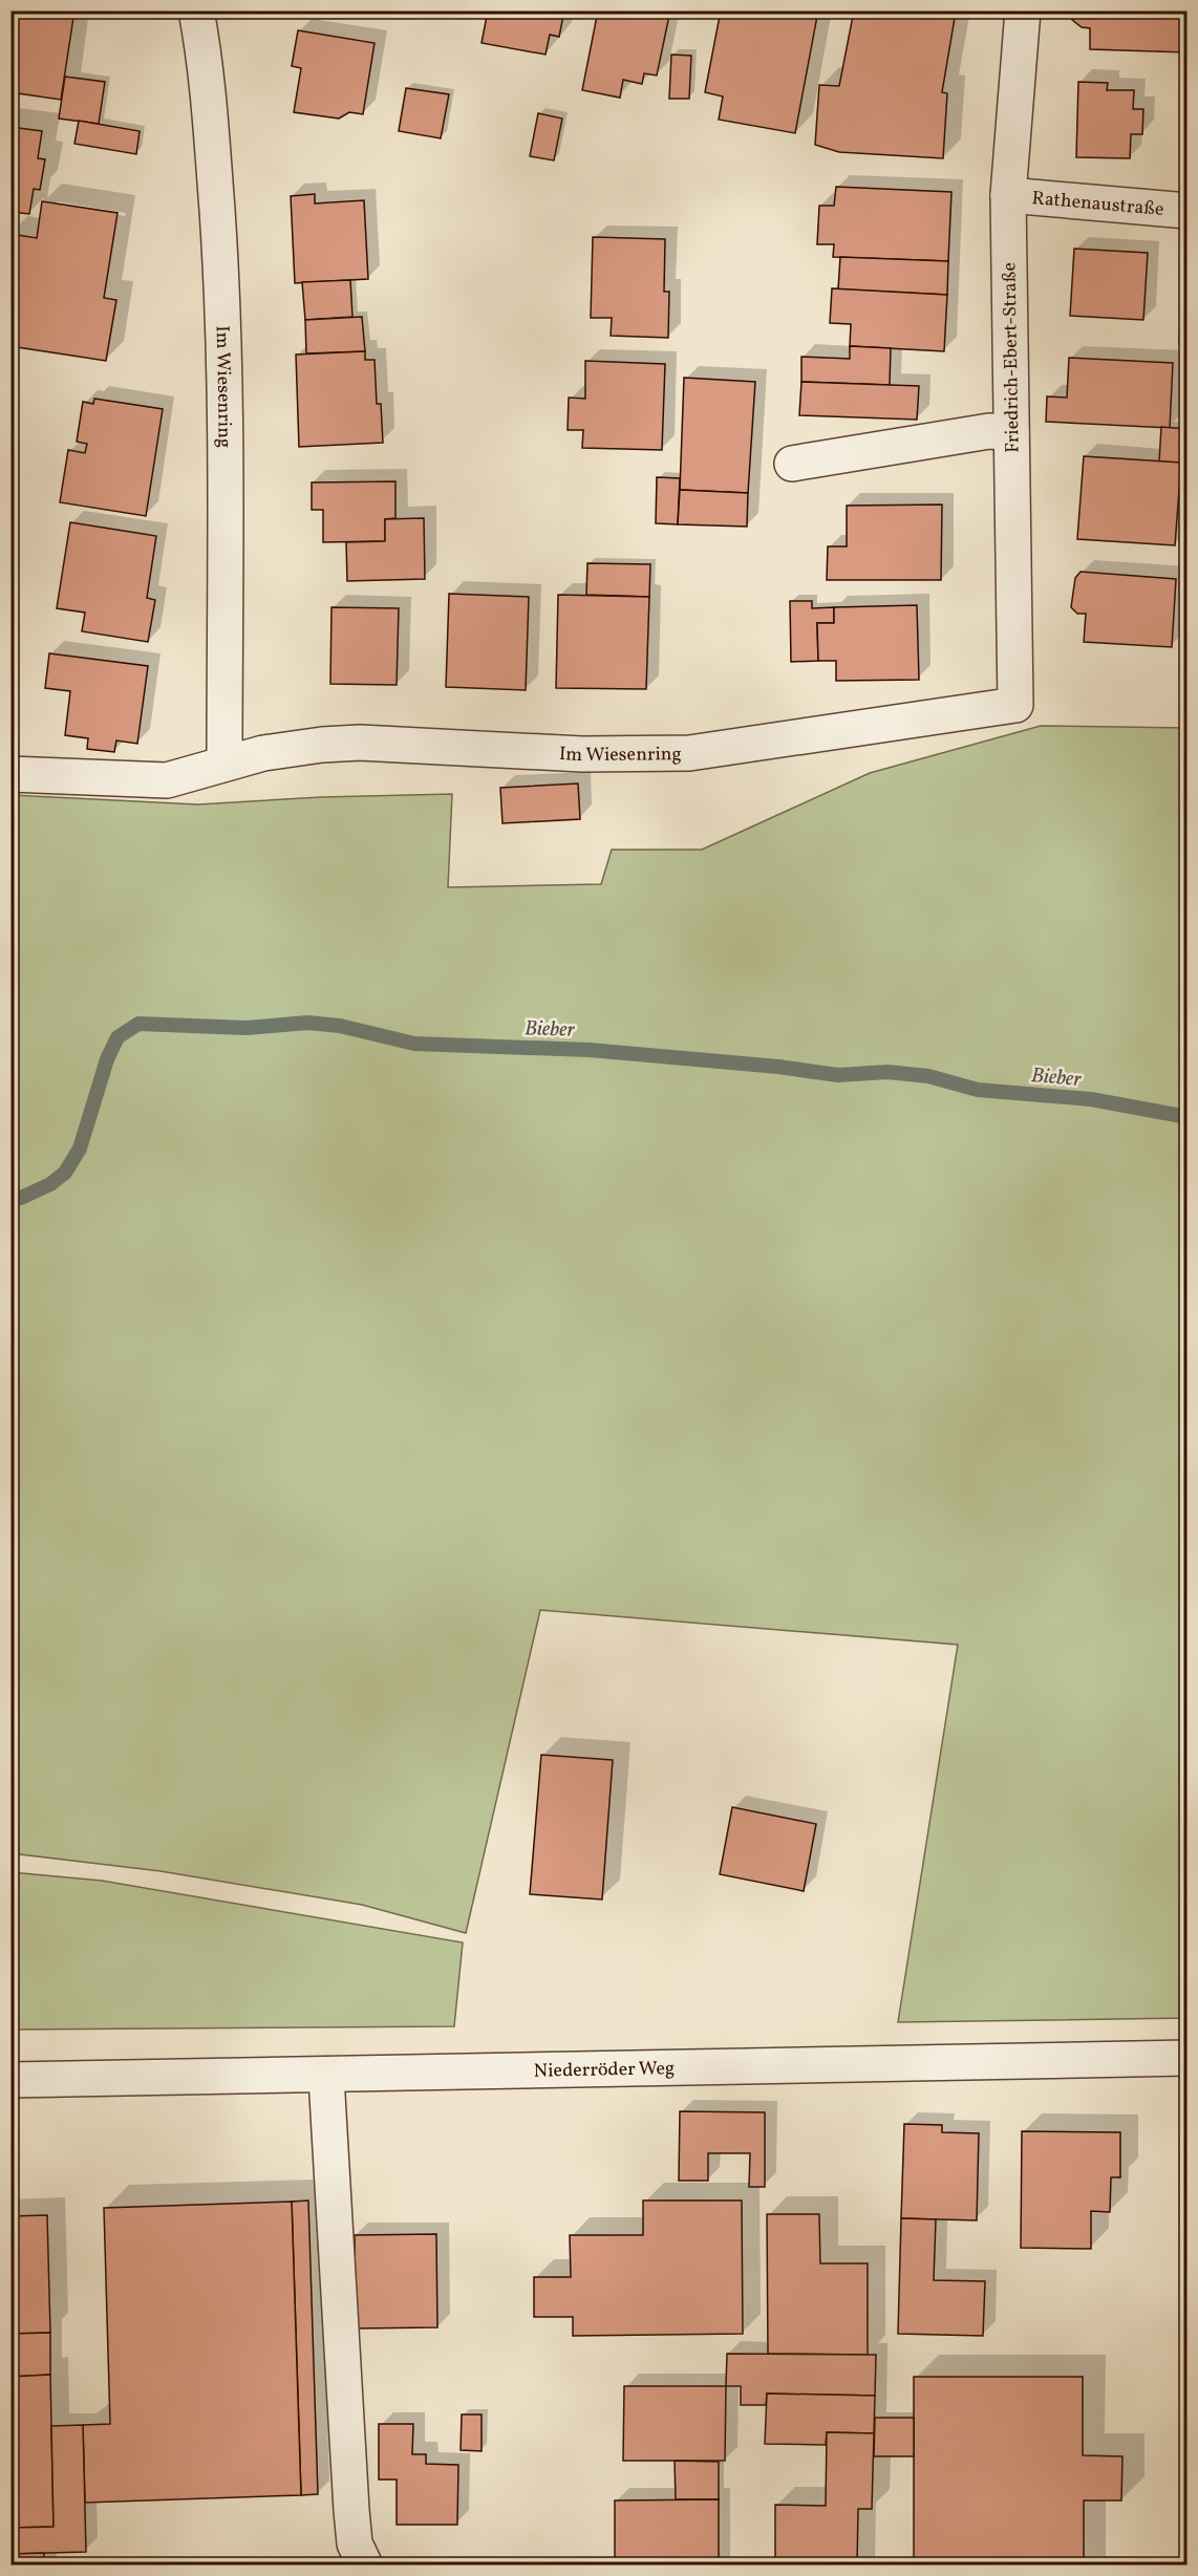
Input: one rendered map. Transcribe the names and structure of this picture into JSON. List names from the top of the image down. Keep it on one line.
{"streets":{"street":["Rathenaustraße","Friedrich-Ebert-Straße","Im Wiesenring","Niederröder Weg"]},"crossings":[["Rathenaustraße","Friedrich-Ebert-Straße"],["Friedrich-Ebert-Straße","Im Wiesenring"]],"water":["Bieber"]}
